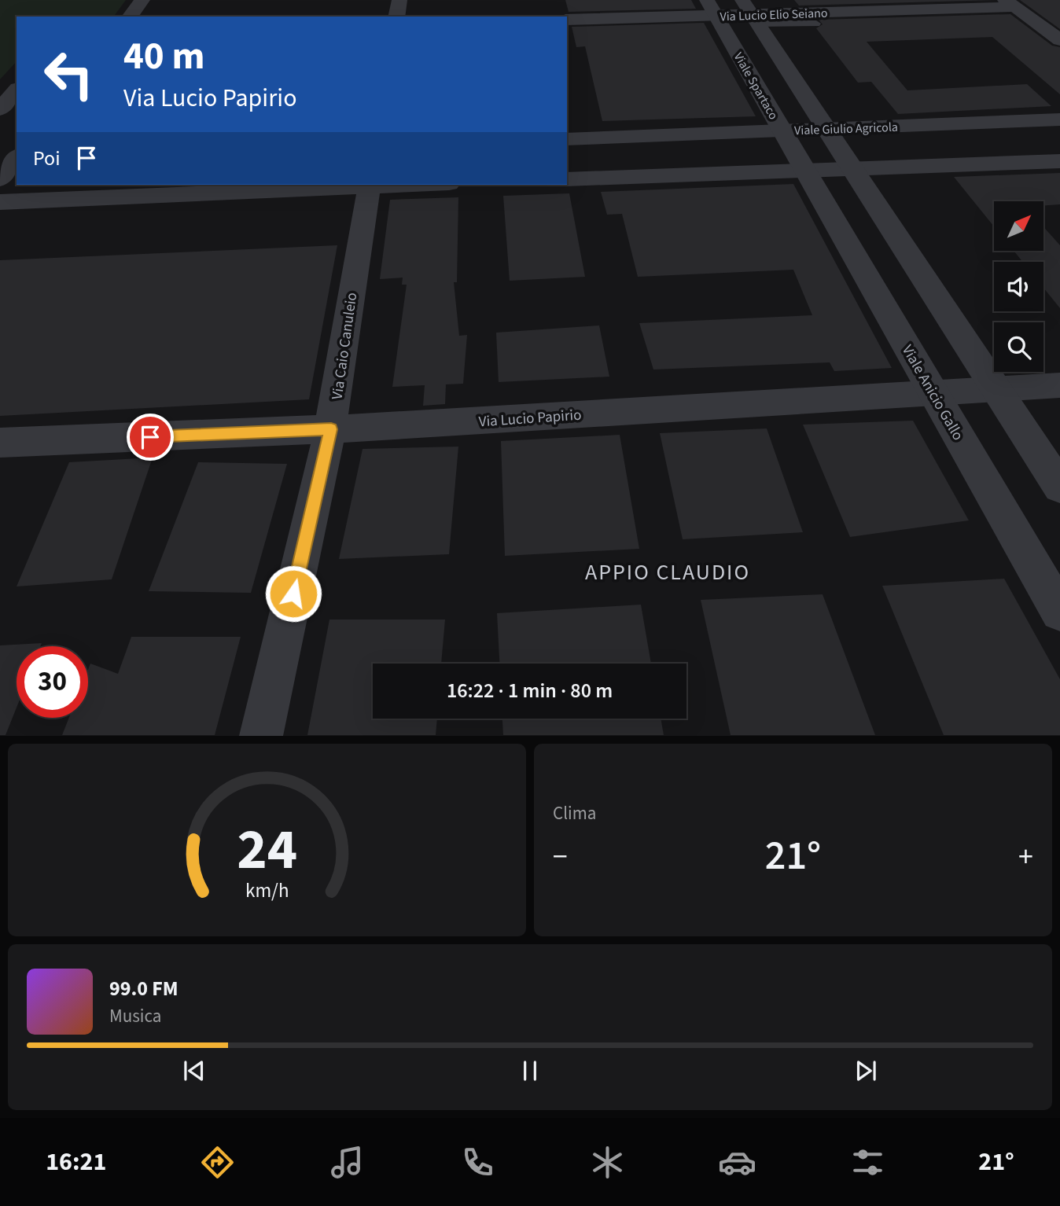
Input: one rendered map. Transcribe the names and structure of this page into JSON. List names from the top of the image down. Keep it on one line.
{"streets":{"street":["Via Lucio Elio Seiano","Viale Spartaco","Viale Giulio Agricola","Via Caio Canuleio","Viale Anicio Gallo","Via Lucio Papirio"]},"crossings":[["Via Lucio Elio Seiano","Viale Spartaco"],["Viale Spartaco","Viale Giulio Agricola"],["Viale Spartaco","Viale Anicio Gallo"],["Via Caio Canuleio","Via Lucio Papirio"],["Viale Anicio Gallo","Via Lucio Papirio"]],"districts":["APPIO CLAUDIO"],"north":"top right","page":{"turn":["40 m","Via Lucio Papirio"],"then":"Poi","limit":"30","trip":"16:22 · 1 min · 80 m","tile":"Clima","heat":["−","21°","+"],"song":["99.0 FM","Musica"],"tabs":["16:21","21°"],"gauge":["24","km/h"]}}
